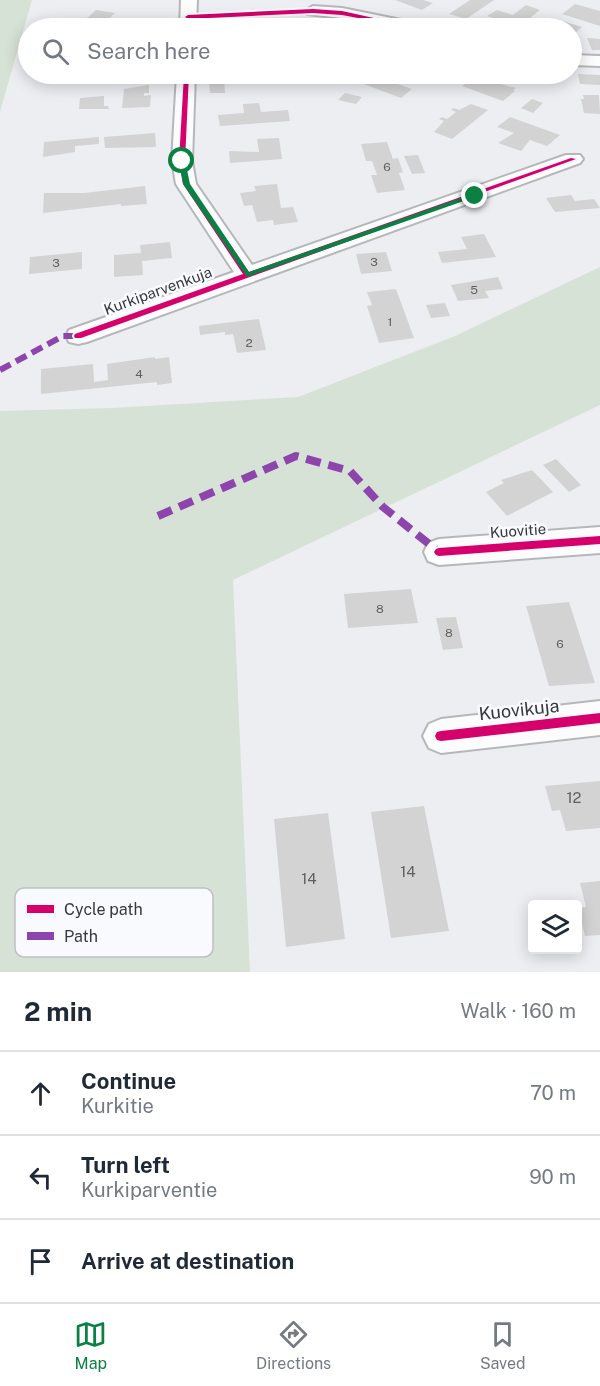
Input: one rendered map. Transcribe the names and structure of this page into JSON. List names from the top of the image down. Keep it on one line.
{"streets":{"street":["Kurkiparvenkuja","Kuovitie","Kuovikuja"]},"house_numbers":["6","3","3","5","1","2","4","8","8","6","12","14","14"],"legend":["Cycle path","Path"],"page":{"search":"Search here","heading":["2 min","Walk · 160 m"],"list":[["Continue","Kurkitie","70 m"],["Turn left","Kurkiparventie","90 m"],"Arrive at destination"],"nav":["Map","Directions","Saved"]}}
